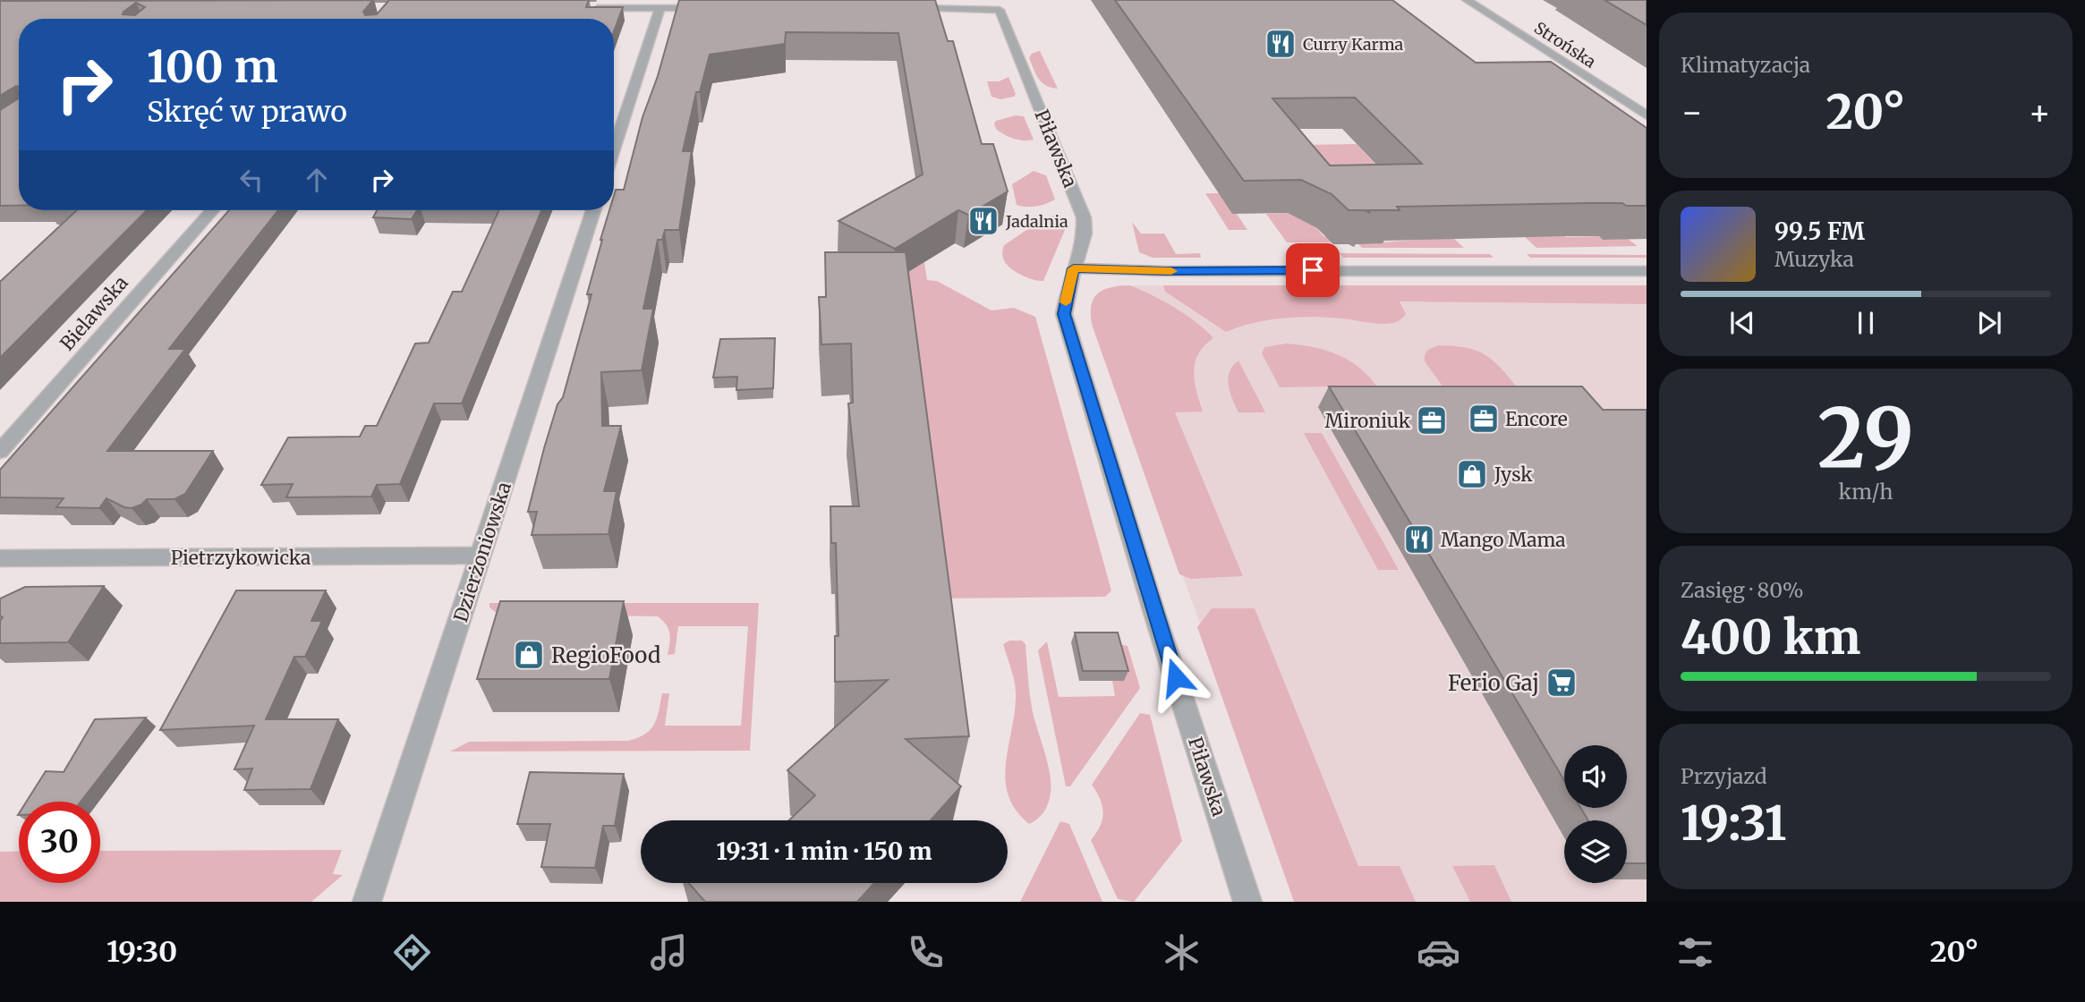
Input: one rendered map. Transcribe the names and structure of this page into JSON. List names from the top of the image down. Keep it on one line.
{"streets":{"street":["Strońska","Piławska","Bielawska","Dzierżoniowska","Pietrzykowicka"]},"crossings":[["Dzierżoniowska","Pietrzykowicka"]],"places":{"restaurant":["Curry Karma","Jadalnia","Mango Mama"],"office":["Encore","Mironiuk"],"shop":["Jysk","RegioFood"],"supermarket":["Ferio Gaj"]},"page":{"tile":["Klimatyzacja",["29","km/h"],["Zasięg · 80%","400 km"],["Przyjazd","19:31"]],"turn":["100 m","Skręć w prawo"],"heat":["−","20°","+"],"song":["99.5 FM","Muzyka"],"limit":"30","trip":"19:31 · 1 min · 150 m","tabs":["19:30","20°"]}}
